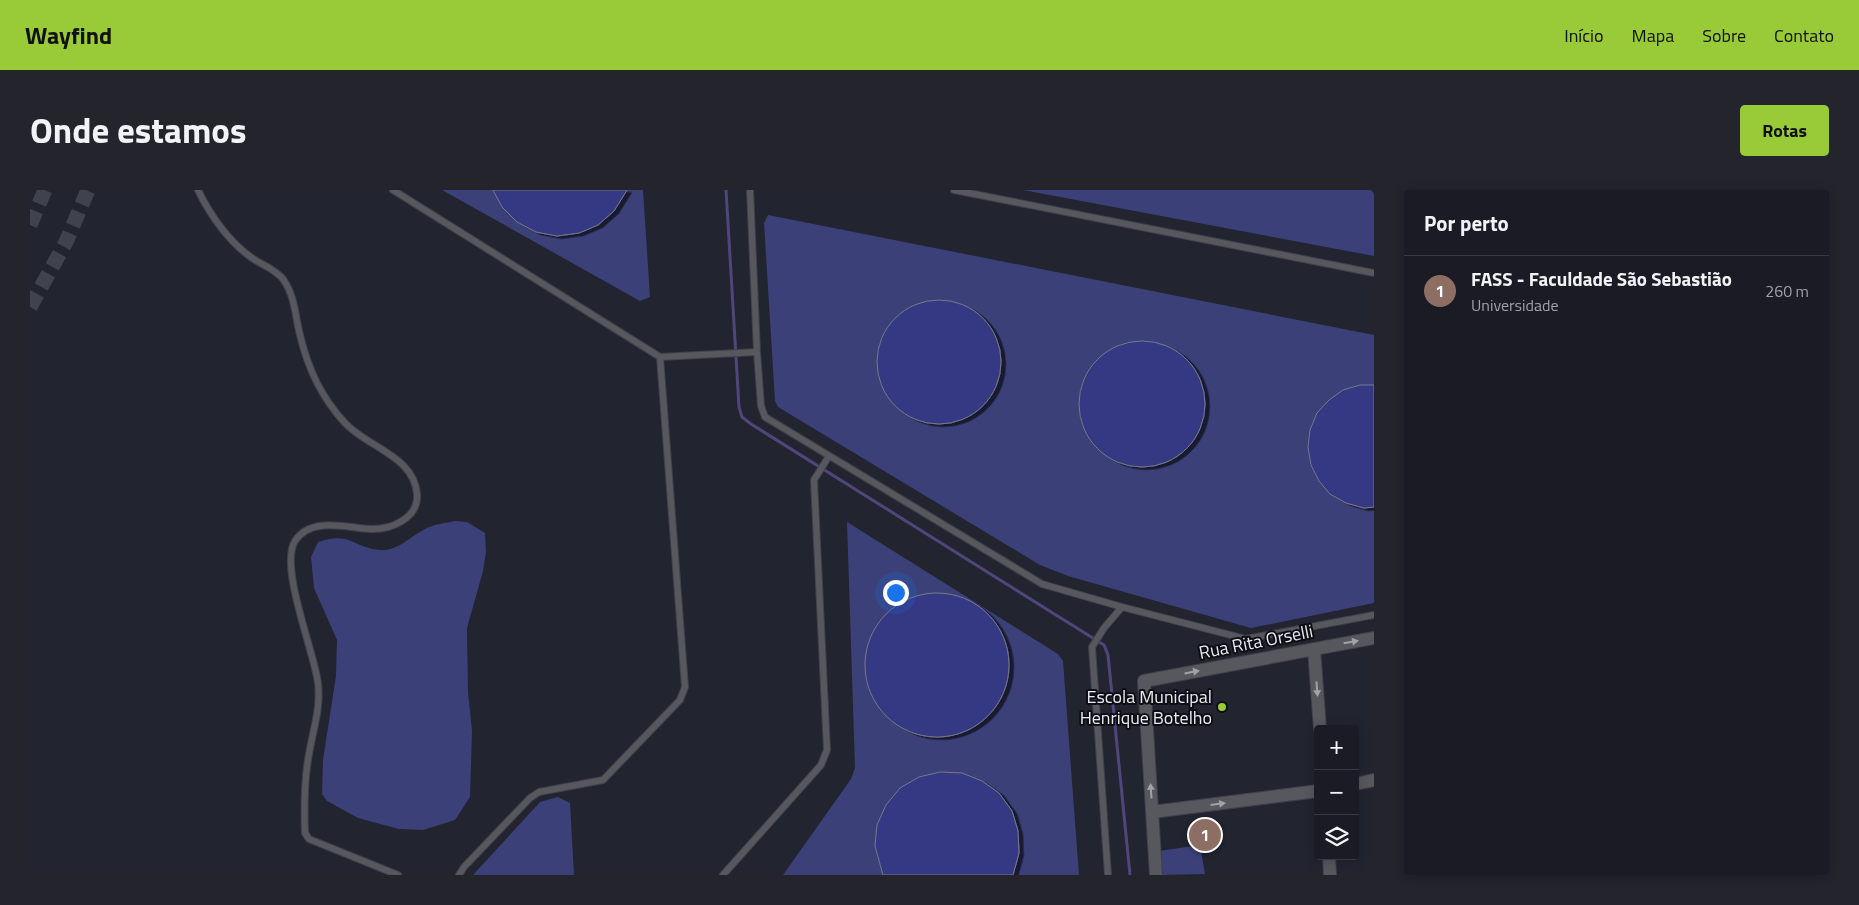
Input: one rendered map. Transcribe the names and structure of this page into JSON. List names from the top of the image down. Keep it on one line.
{"streets":{"street":["Rua Rita Orselli"]},"places":["Escola Municipal Henrique Botelho"],"page":{"header":"Wayfind","nav":["Início","Mapa","Sobre","Contato"],"title":"Onde estamos","buttons":"Rotas","heading":"Por perto","list":[{"mark":"1","name":"FASS - Faculdade São Sebastião","note":"Universidade","value":"260 m"}],"map_buttons":["+","−"],"pins":"1"}}
